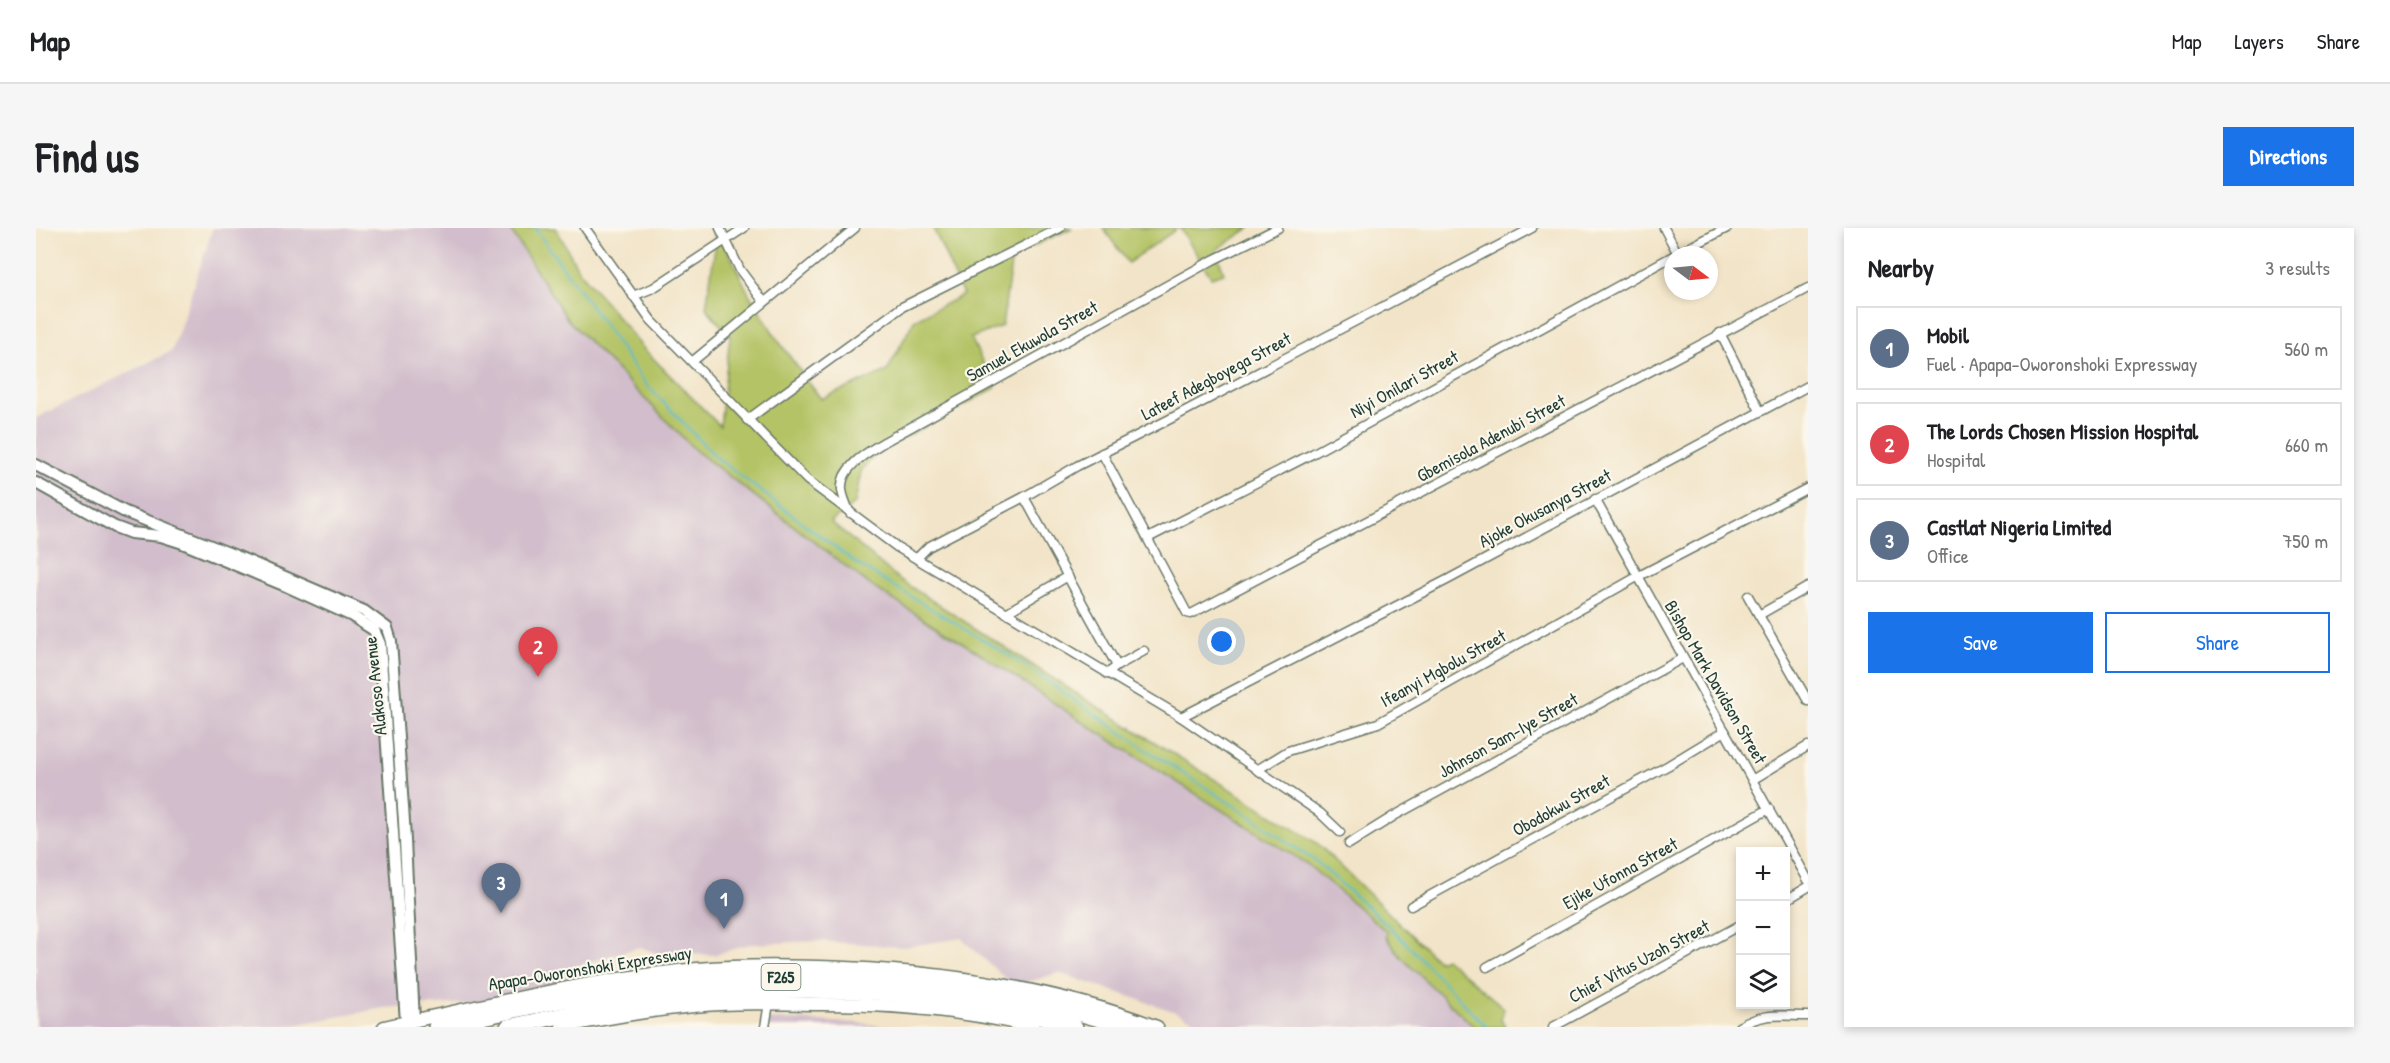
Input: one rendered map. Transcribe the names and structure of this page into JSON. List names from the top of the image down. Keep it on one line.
{"streets":{"highway":["Apapa-Oworonshoki Expressway","F265"],"street":["Samuel Ekuwola Street","Lateef Adegboyega Street","Niyi Onilari Street","Gbemisola Adenubi Street","Ajoke Okusanya Street","Ifeanyi Mgbolu Street","Bishop Mark Davidson Street","Alakoso Avenue","Johnson Sam-Iye Street","Obodokwu Street","Ejike Ufonna Street","Chief Vitus Uzoh Street"]},"crossings":[["Niyi Onilari Street","Gbemisola Adenubi Street"],["Ajoke Okusanya Street","Bishop Mark Davidson Street"],["Ifeanyi Mgbolu Street","Bishop Mark Davidson Street"],["Bishop Mark Davidson Street","Johnson Sam-Iye Street"],["Bishop Mark Davidson Street","Obodokwu Street"],["Bishop Mark Davidson Street","Ejike Ufonna Street"],["Alakoso Avenue","Apapa-Oworonshoki Expressway"]],"north":"right","page":{"header":"Map","nav":["Map","Layers","Share"],"buttons":["Directions",["Save","Share"]],"title":"Find us","heading":["Nearby","3 results"],"list":[{"mark":"1","name":"Mobil","note":"Fuel · Apapa-Oworonshoki Expressway","value":"560 m"},{"mark":"2","name":"The Lords Chosen Mission Hospital","note":"Hospital","value":"660 m"},{"mark":"3","name":"Castlat Nigeria Limited","note":"Office","value":"750 m"}],"pins":["2","3","1"],"map_buttons":["+","−"]}}
